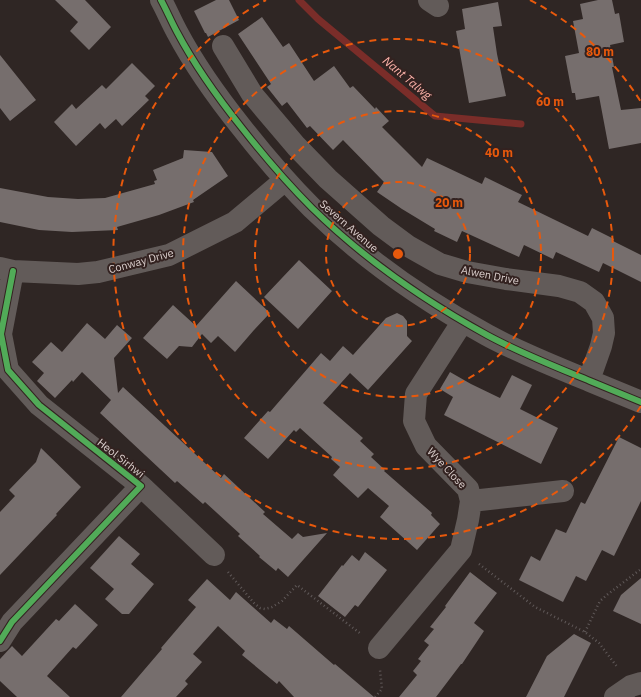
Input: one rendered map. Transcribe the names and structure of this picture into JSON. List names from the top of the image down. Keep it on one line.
{"streets":{"street":["Severn Avenue","Conway Drive","Alwen Drive","Heol Sirhwi","Wye Close"]},"crossings":[["Severn Avenue","Conway Drive"],["Severn Avenue","Alwen Drive"],["Severn Avenue","Wye Close"],["Conway Drive","Heol Sirhwi"]],"water":["Nant Talwg"],"rings":["80 m","60 m","40 m","20 m"]}
